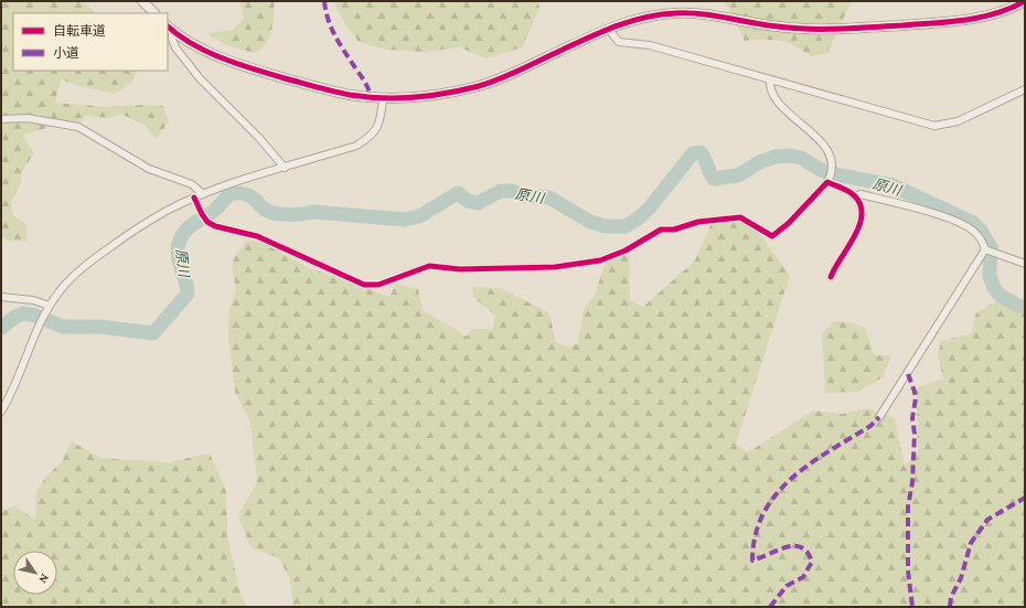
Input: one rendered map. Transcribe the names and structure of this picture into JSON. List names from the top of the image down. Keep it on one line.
{"water":["原川"],"legend":["自転車道","小道"],"north":"bottom right"}
